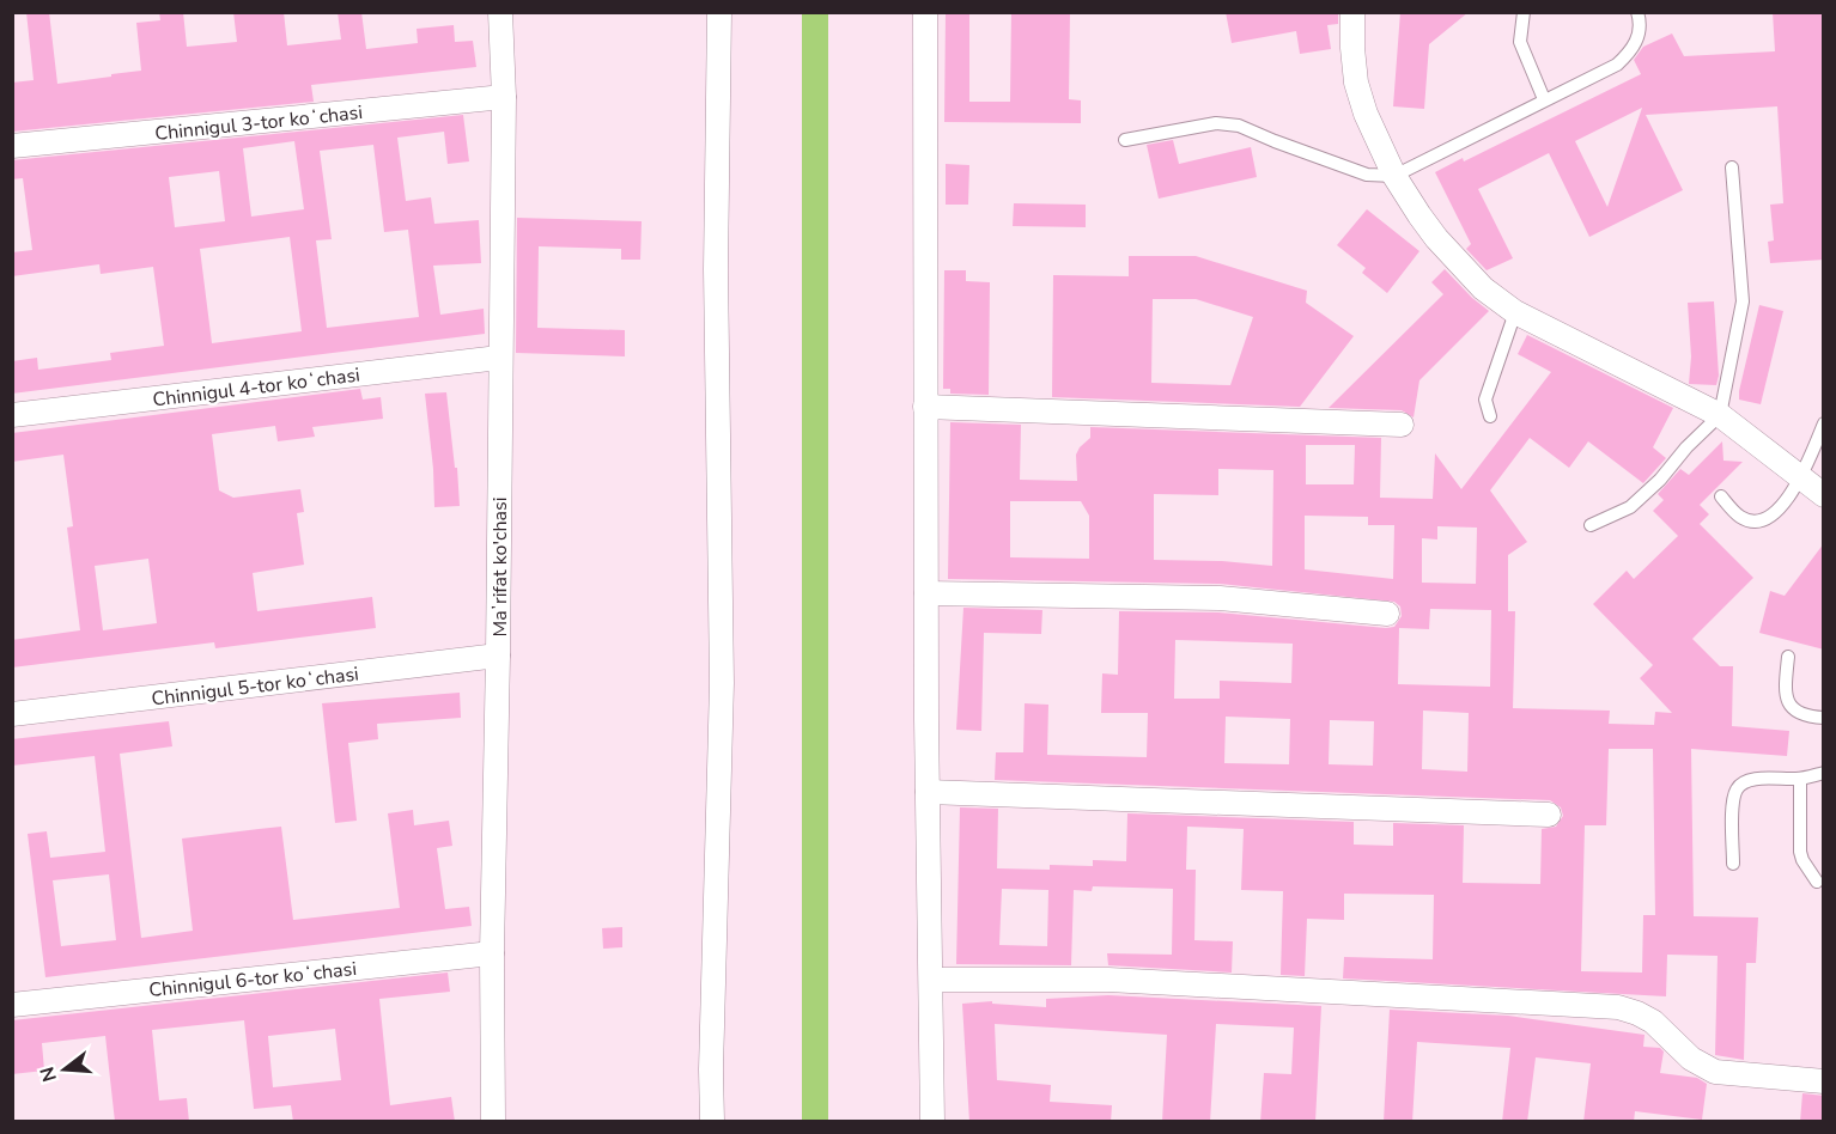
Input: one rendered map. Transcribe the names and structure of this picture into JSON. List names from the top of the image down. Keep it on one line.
{"streets":{"street":["Chinnigul 3-tor koʻchasi","Chinnigul 4-tor koʻchasi","Maʼrifat ko'chasi","Chinnigul 5-tor koʻchasi","Chinnigul 6-tor koʻchasi"]},"crossings":[["Chinnigul 3-tor koʻchasi","Maʼrifat ko'chasi"],["Chinnigul 4-tor koʻchasi","Maʼrifat ko'chasi"],["Maʼrifat ko'chasi","Chinnigul 5-tor koʻchasi"],["Maʼrifat ko'chasi","Chinnigul 6-tor koʻchasi"]],"north":"left"}
